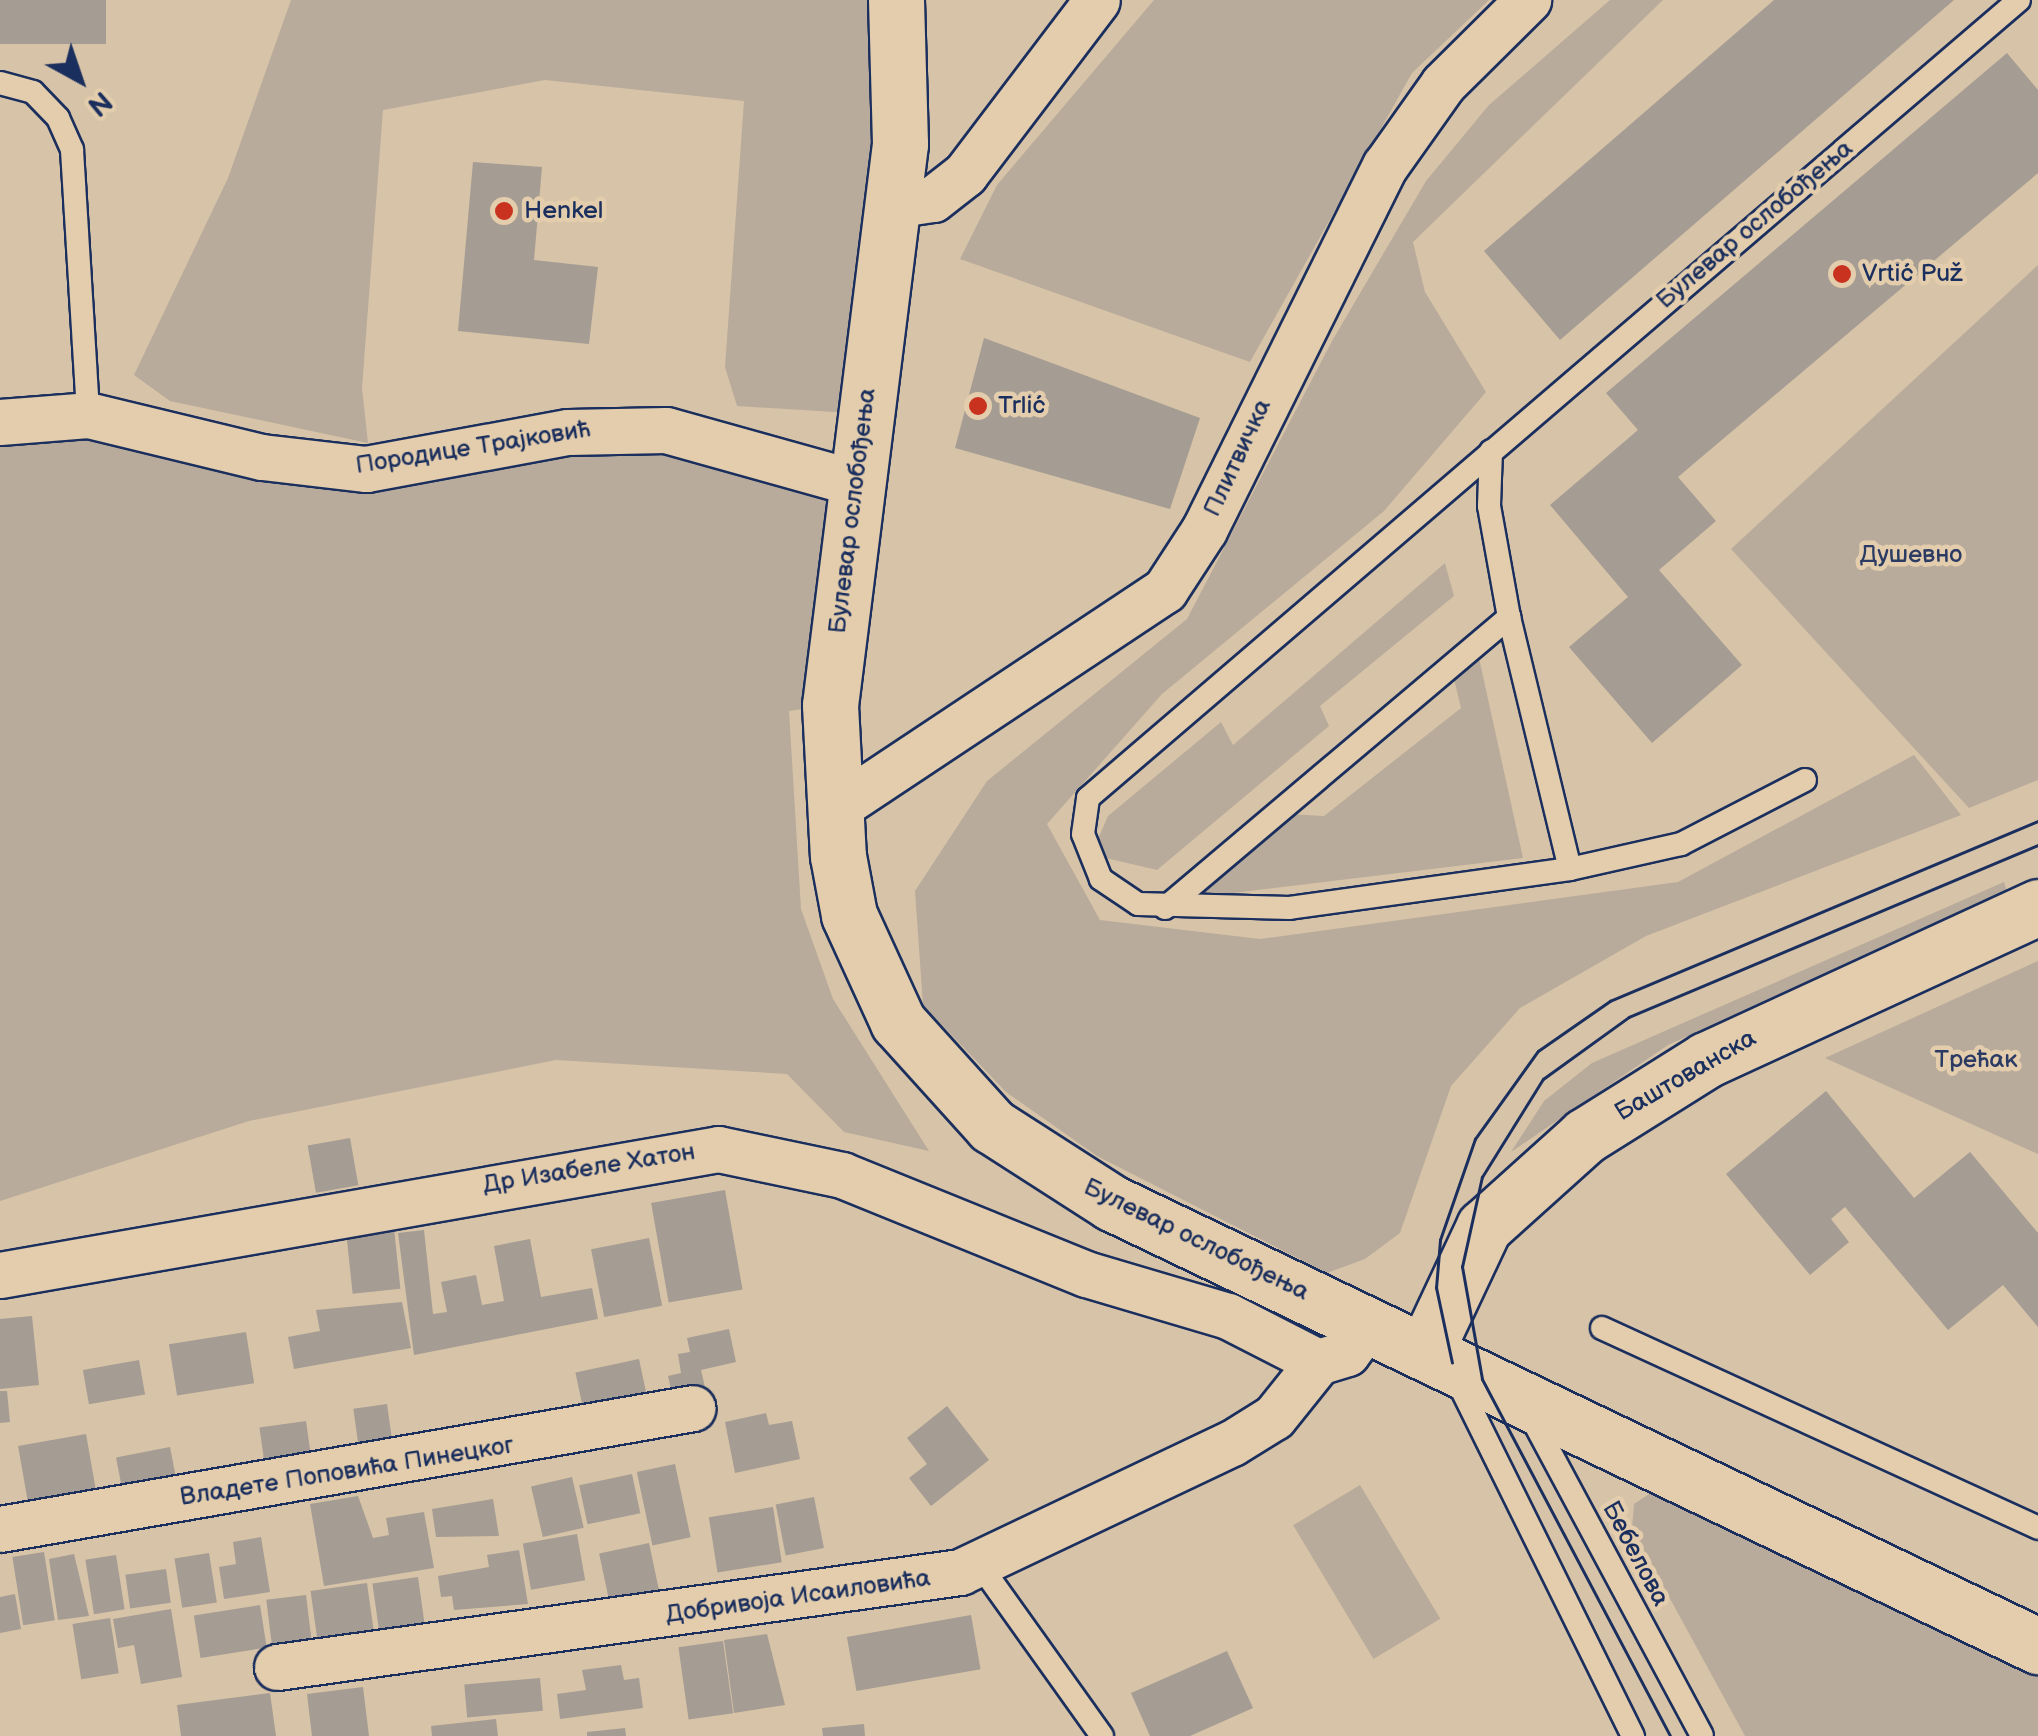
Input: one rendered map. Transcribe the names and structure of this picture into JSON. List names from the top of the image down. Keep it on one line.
{"streets":{"main road":["Булевар ослобођења","Баштованска"],"street":["Породице Трајковић","Плитвичка","Др Изабеле Хатон","Владете Поповића Пинецког","Добривоја Исаиловића"],"lane":["Бебелова"]},"crossings":[["Булевар ослобођења","Породице Трајковић"],["Булевар ослобођења","Плитвичка"],["Булевар ослобођења","Баштованска"],["Булевар ослобођења","Бебелова"],["Др Изабеле Хатон","Добривоја Исаиловића"]],"parks":["Душевно","Трећак"],"places":["Henkel","Vrtić Puž","Trlić"],"north":"bottom right"}
